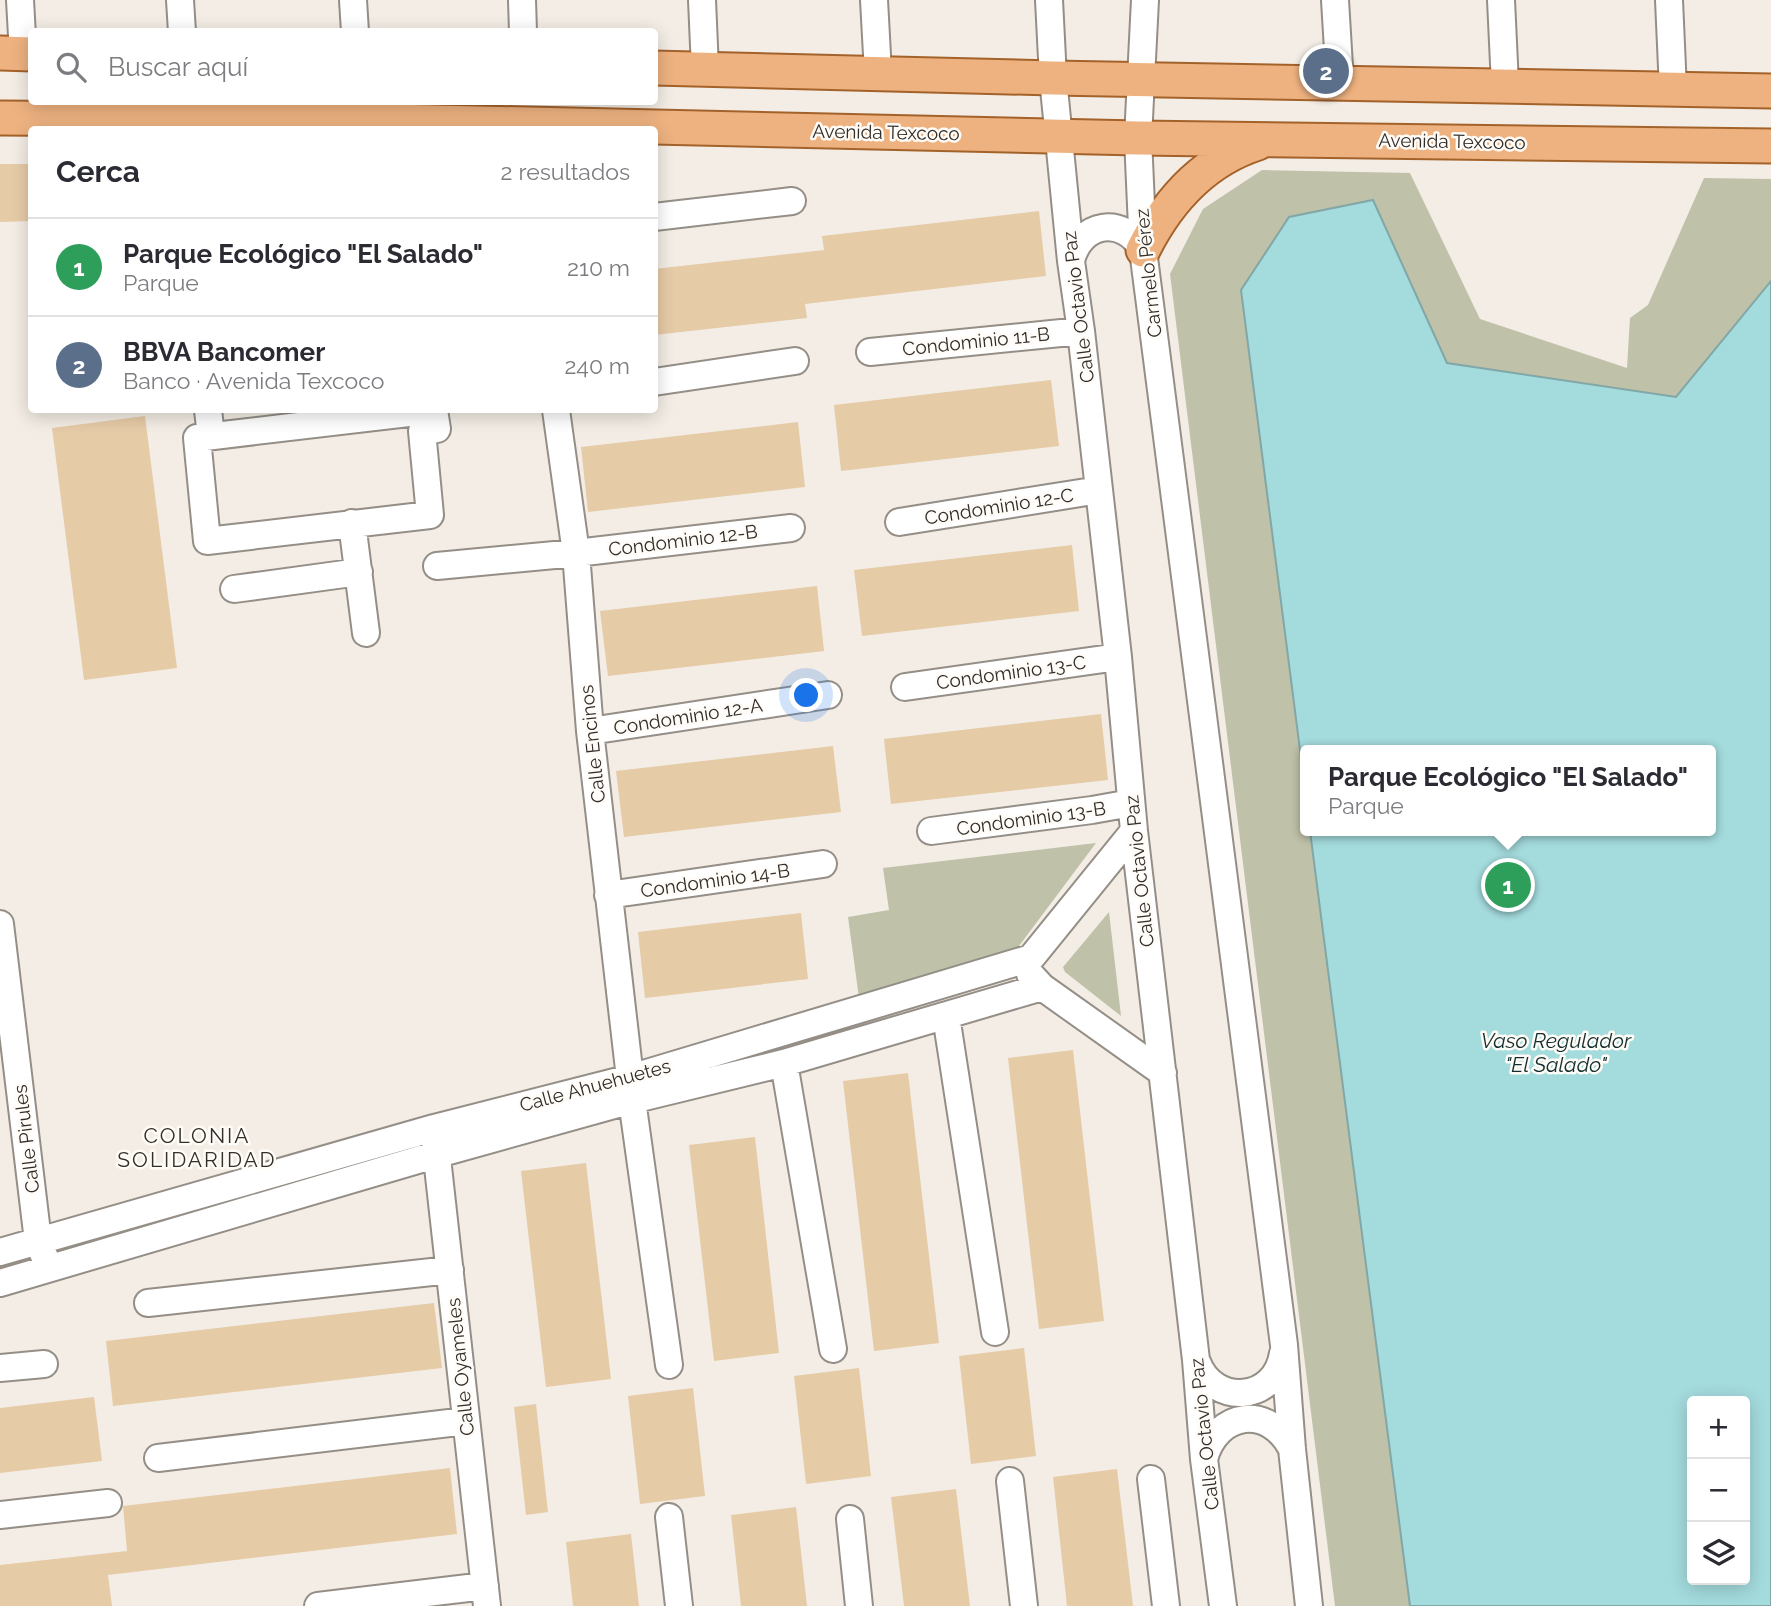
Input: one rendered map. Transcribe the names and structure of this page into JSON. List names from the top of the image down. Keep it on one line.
{"streets":{"main road":["Avenida Texcoco"],"street":["Carmelo Pérez","Calle Octavio Paz","Condominio 11-B","Condominio 12-C","Condominio 12-B","Condominio 13-C","Condominio 12-A","Calle Encinos","Condominio 13-B","Condominio 14-B","Calle Ahuehuetes","Calle Pirules","Calle Oyameles"]},"crossings":[["Avenida Texcoco","Carmelo Pérez"],["Avenida Texcoco","Calle Octavio Paz"],["Calle Octavio Paz","Condominio 11-B"],["Calle Octavio Paz","Condominio 12-C"],["Calle Octavio Paz","Condominio 13-C"],["Calle Octavio Paz","Condominio 13-B"],["Condominio 12-B","Calle Encinos"],["Condominio 12-A","Calle Encinos"],["Calle Encinos","Condominio 14-B"],["Calle Encinos","Calle Ahuehuetes"],["Calle Ahuehuetes","Calle Pirules"],["Calle Ahuehuetes","Calle Oyameles"]],"districts":["COLONIA SOLIDARIDAD"],"water":["Vaso Regulador \"El Salado\""],"page":{"search":"Buscar aquí","pins":["2","1"],"heading":["Cerca","2 resultados"],"list":[{"mark":"1","name":"Parque Ecológico \"El Salado\"","note":"Parque","value":"210 m"},{"mark":"2","name":"BBVA Bancomer","note":"Banco · Avenida Texcoco","value":"240 m"}],"popup":["Parque Ecológico \"El Salado\"","Parque"],"map_buttons":["+","−"]}}
